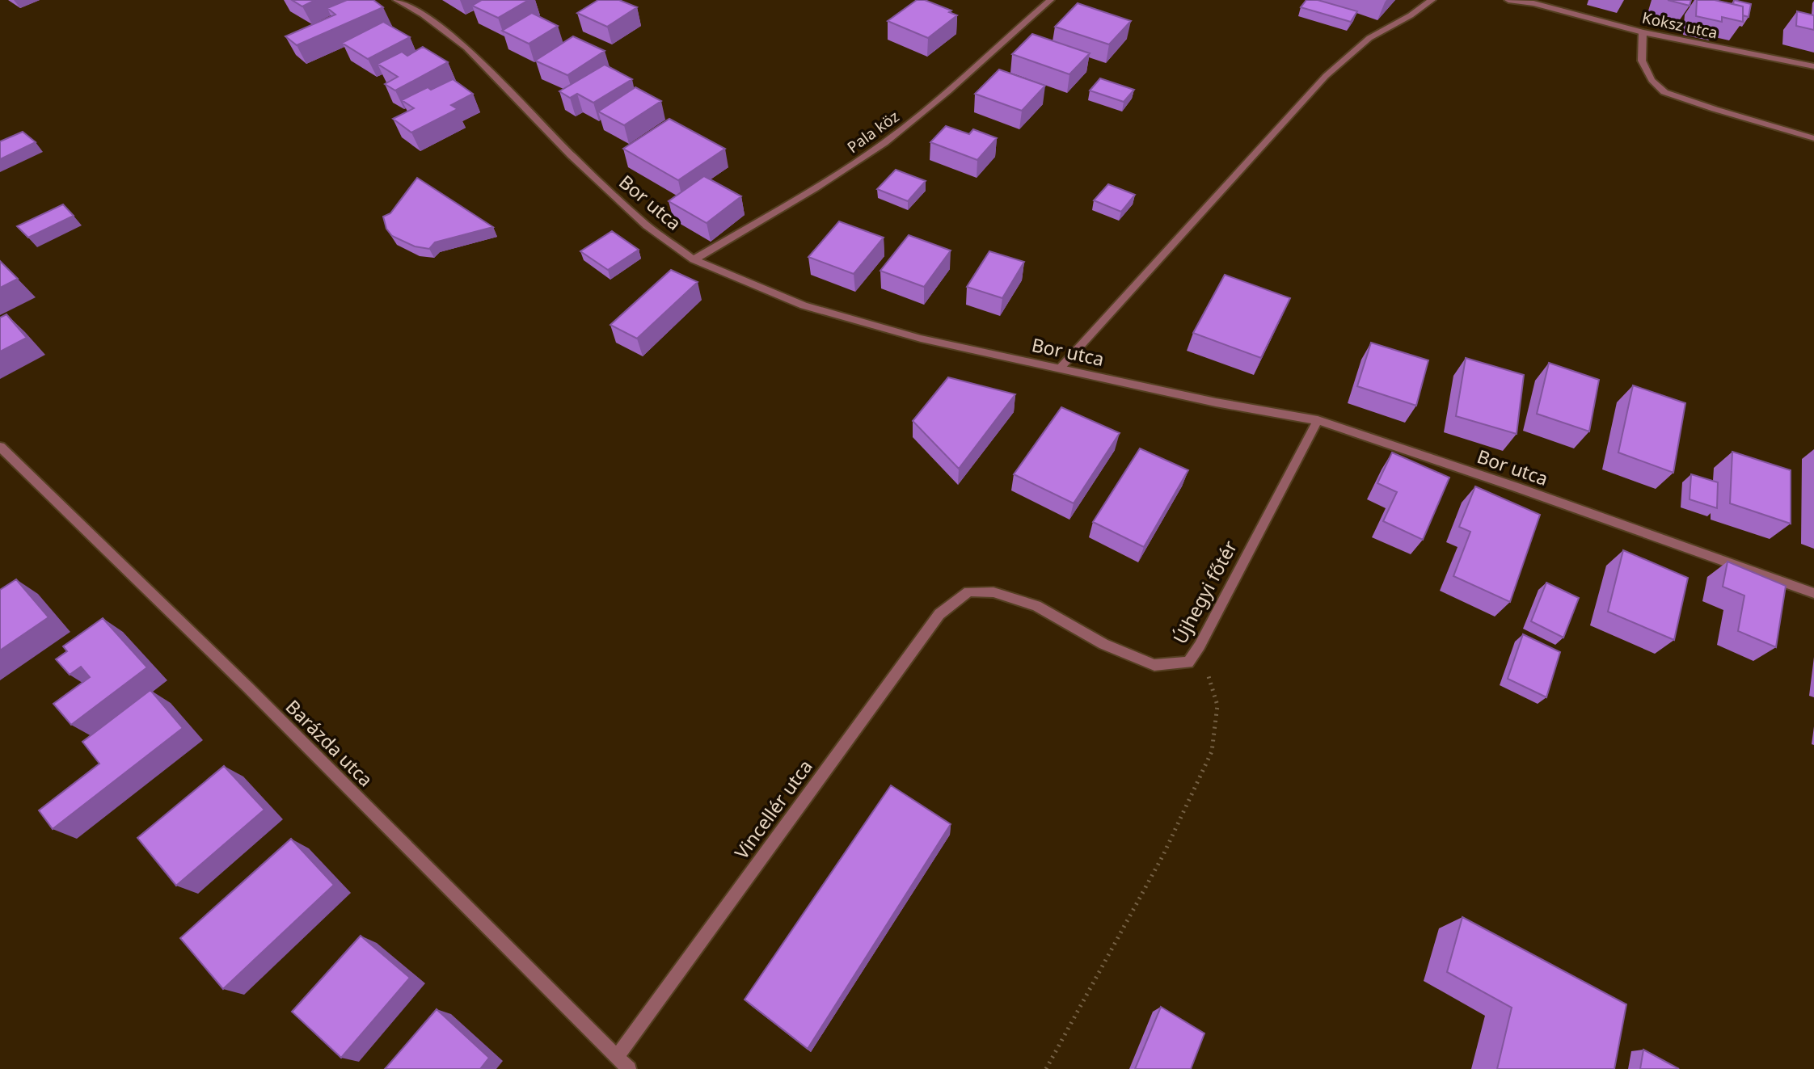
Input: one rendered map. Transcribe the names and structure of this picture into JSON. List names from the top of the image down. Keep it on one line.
{"streets":{"street":["Koksz utca","Pala köz","Bor utca","Újhegyi főtér","Barázda utca","Vincellér utca"]},"crossings":[["Pala köz","Bor utca"],["Bor utca","Újhegyi főtér"],["Újhegyi főtér","Vincellér utca"],["Barázda utca","Vincellér utca"]]}
